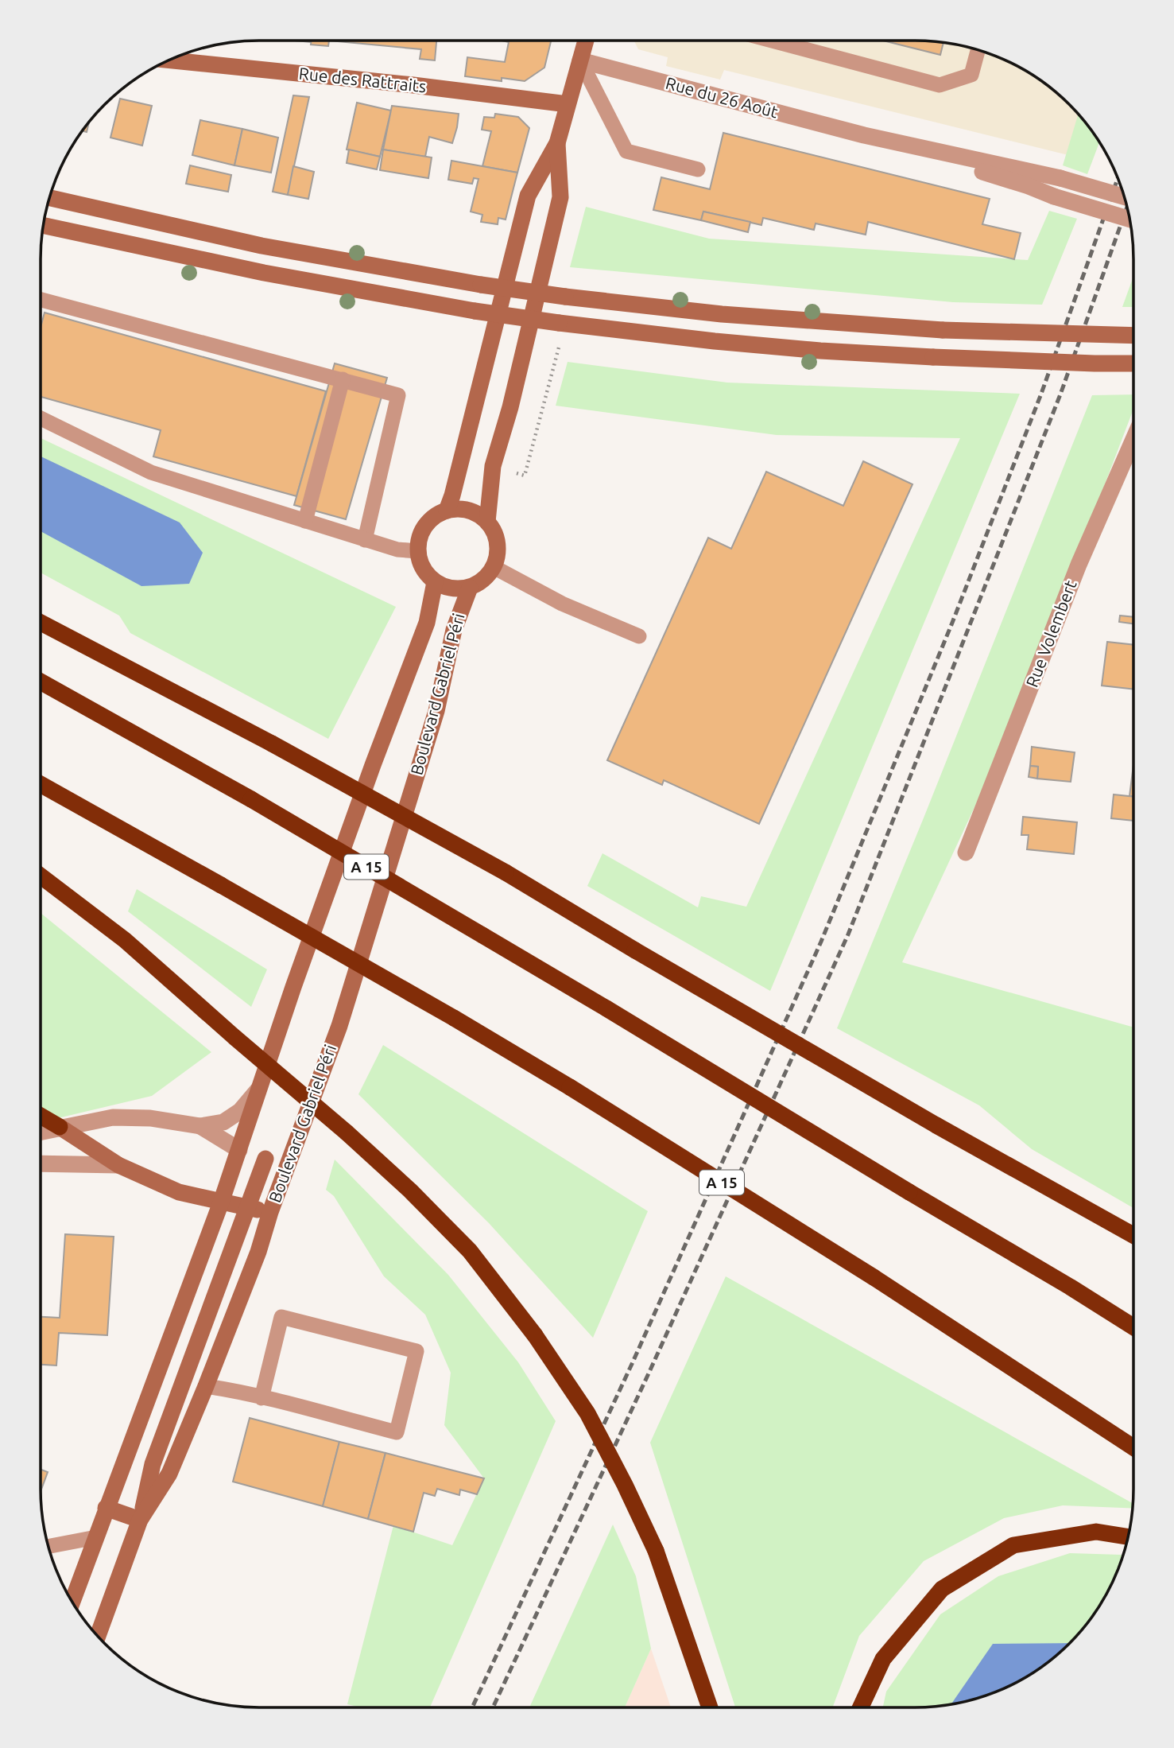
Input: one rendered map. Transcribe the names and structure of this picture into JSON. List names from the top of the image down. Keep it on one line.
{"streets":{"highway":["A 15"],"main road":["Rue des Rattraits","Boulevard Gabriel Péri"],"street":["Rue du 26 Août","Rue Volembert"]}}
